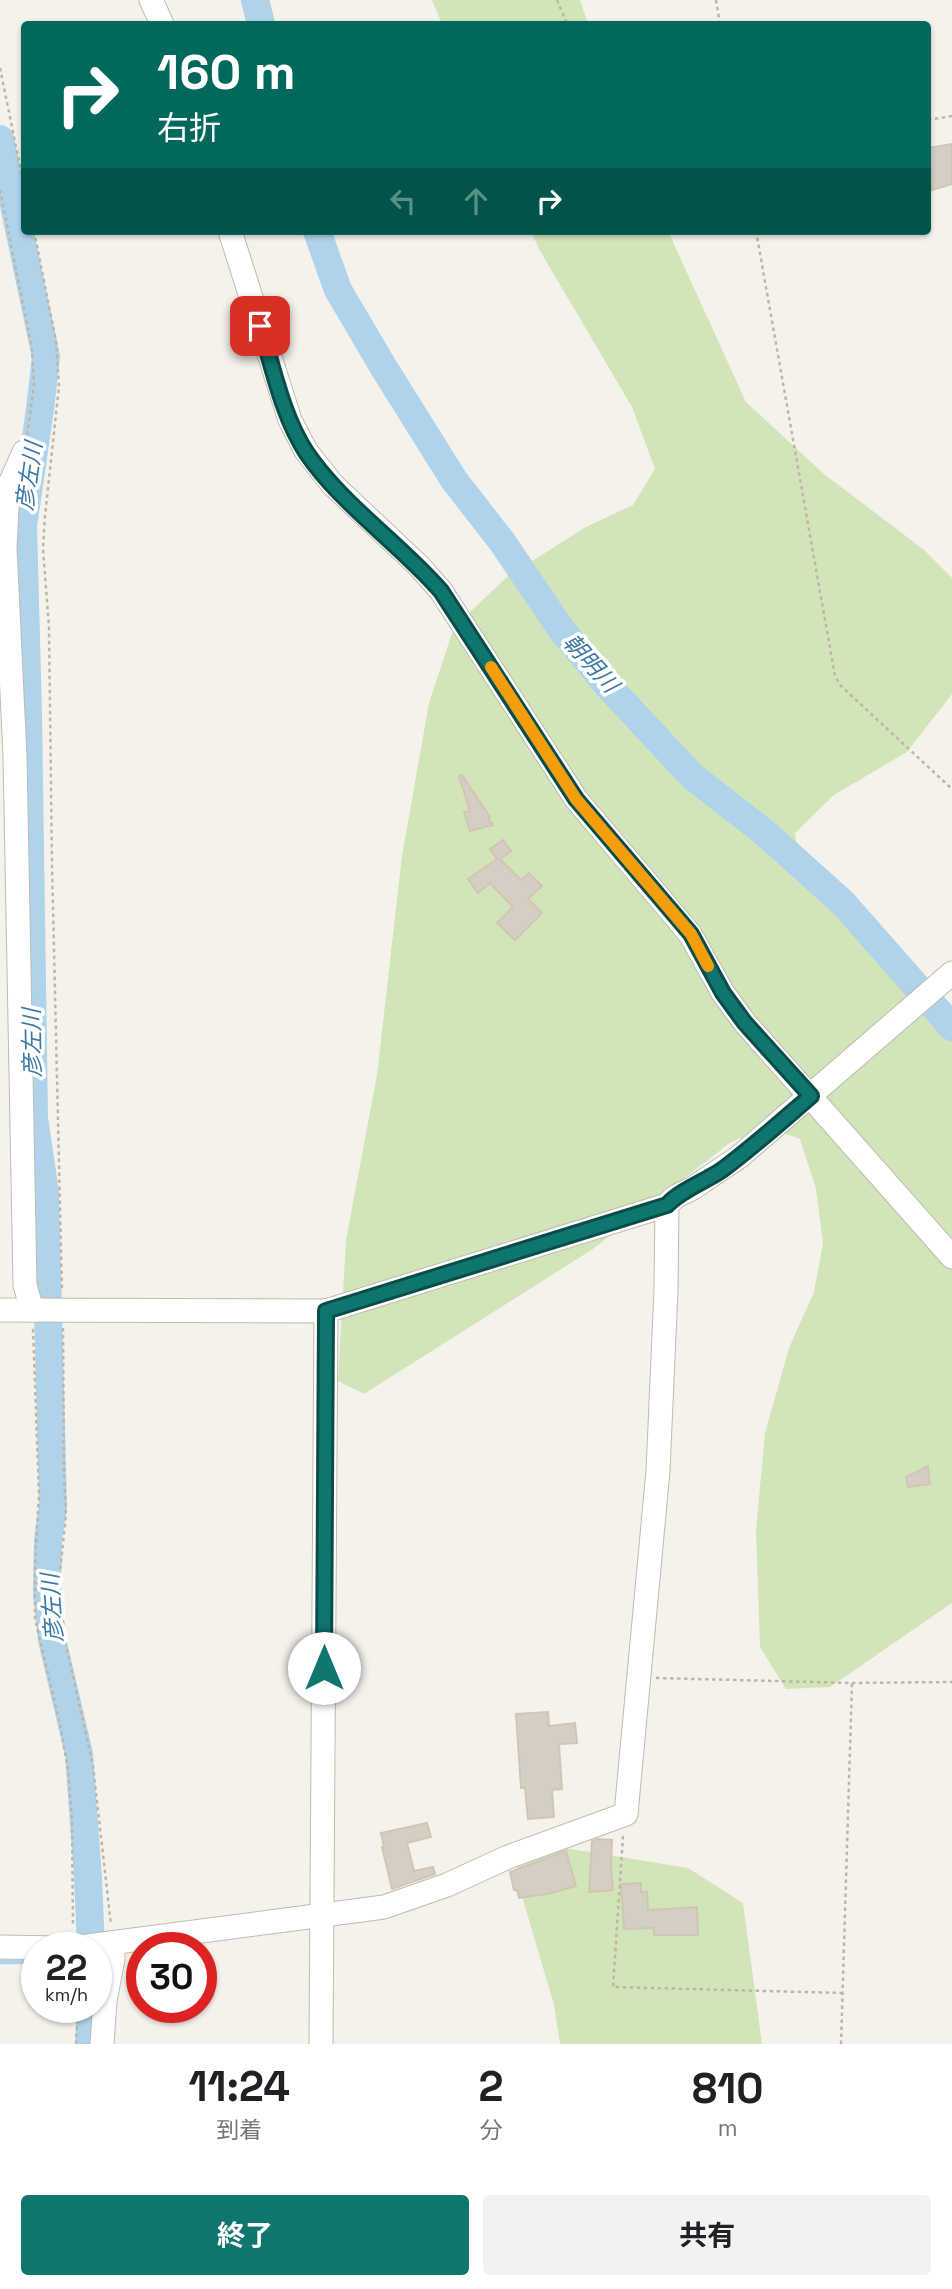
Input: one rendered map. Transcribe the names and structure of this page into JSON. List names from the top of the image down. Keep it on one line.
{"water":["彦左川","朝明川"],"page":{"turn":["160 m","右折"],"speed":"22 km/h","limit":"30","eta":["11:24","到着","2","分","810","m"],"buttons":["終了","共有"]}}
